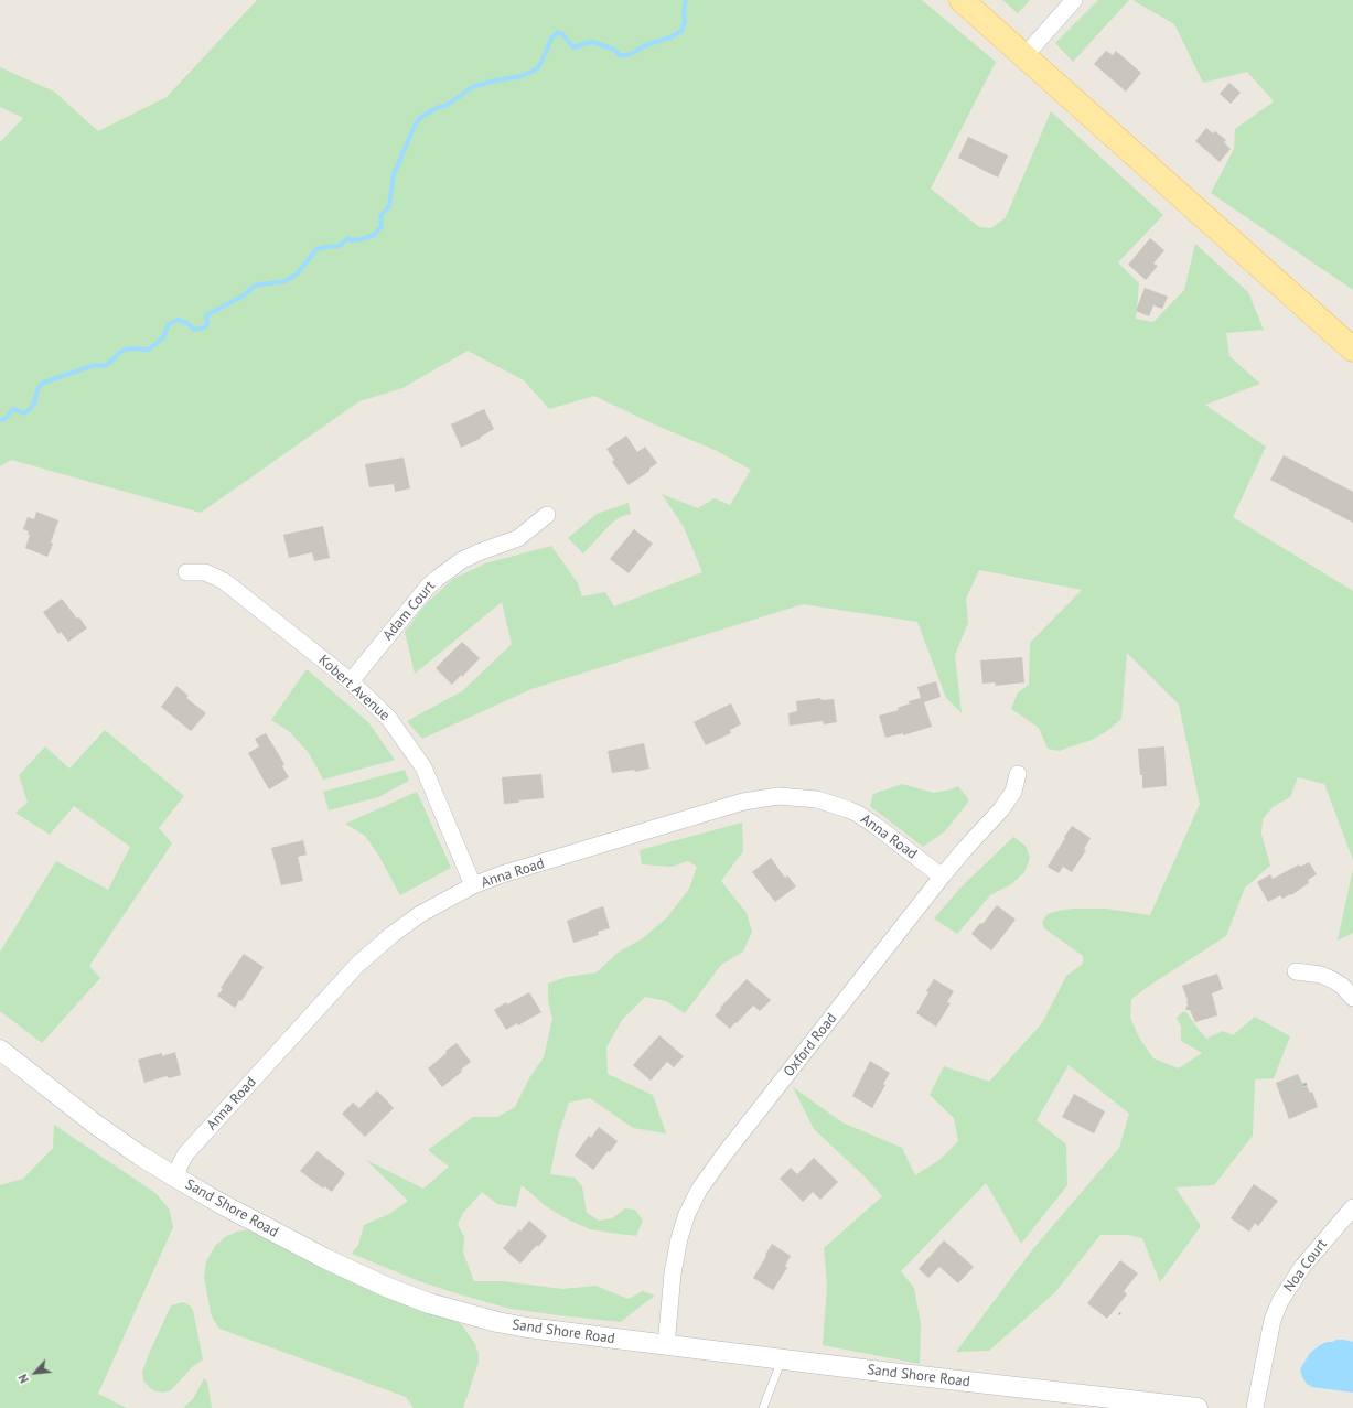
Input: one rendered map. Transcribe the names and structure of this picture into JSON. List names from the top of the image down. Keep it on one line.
{"streets":{"street":["Adam Court","Kobert Avenue","Anna Road","Oxford Road","Sand Shore Road","Noa Court"]},"crossings":[["Adam Court","Kobert Avenue"],["Kobert Avenue","Anna Road"],["Anna Road","Oxford Road"],["Anna Road","Sand Shore Road"],["Oxford Road","Sand Shore Road"]],"north":"bottom left"}
